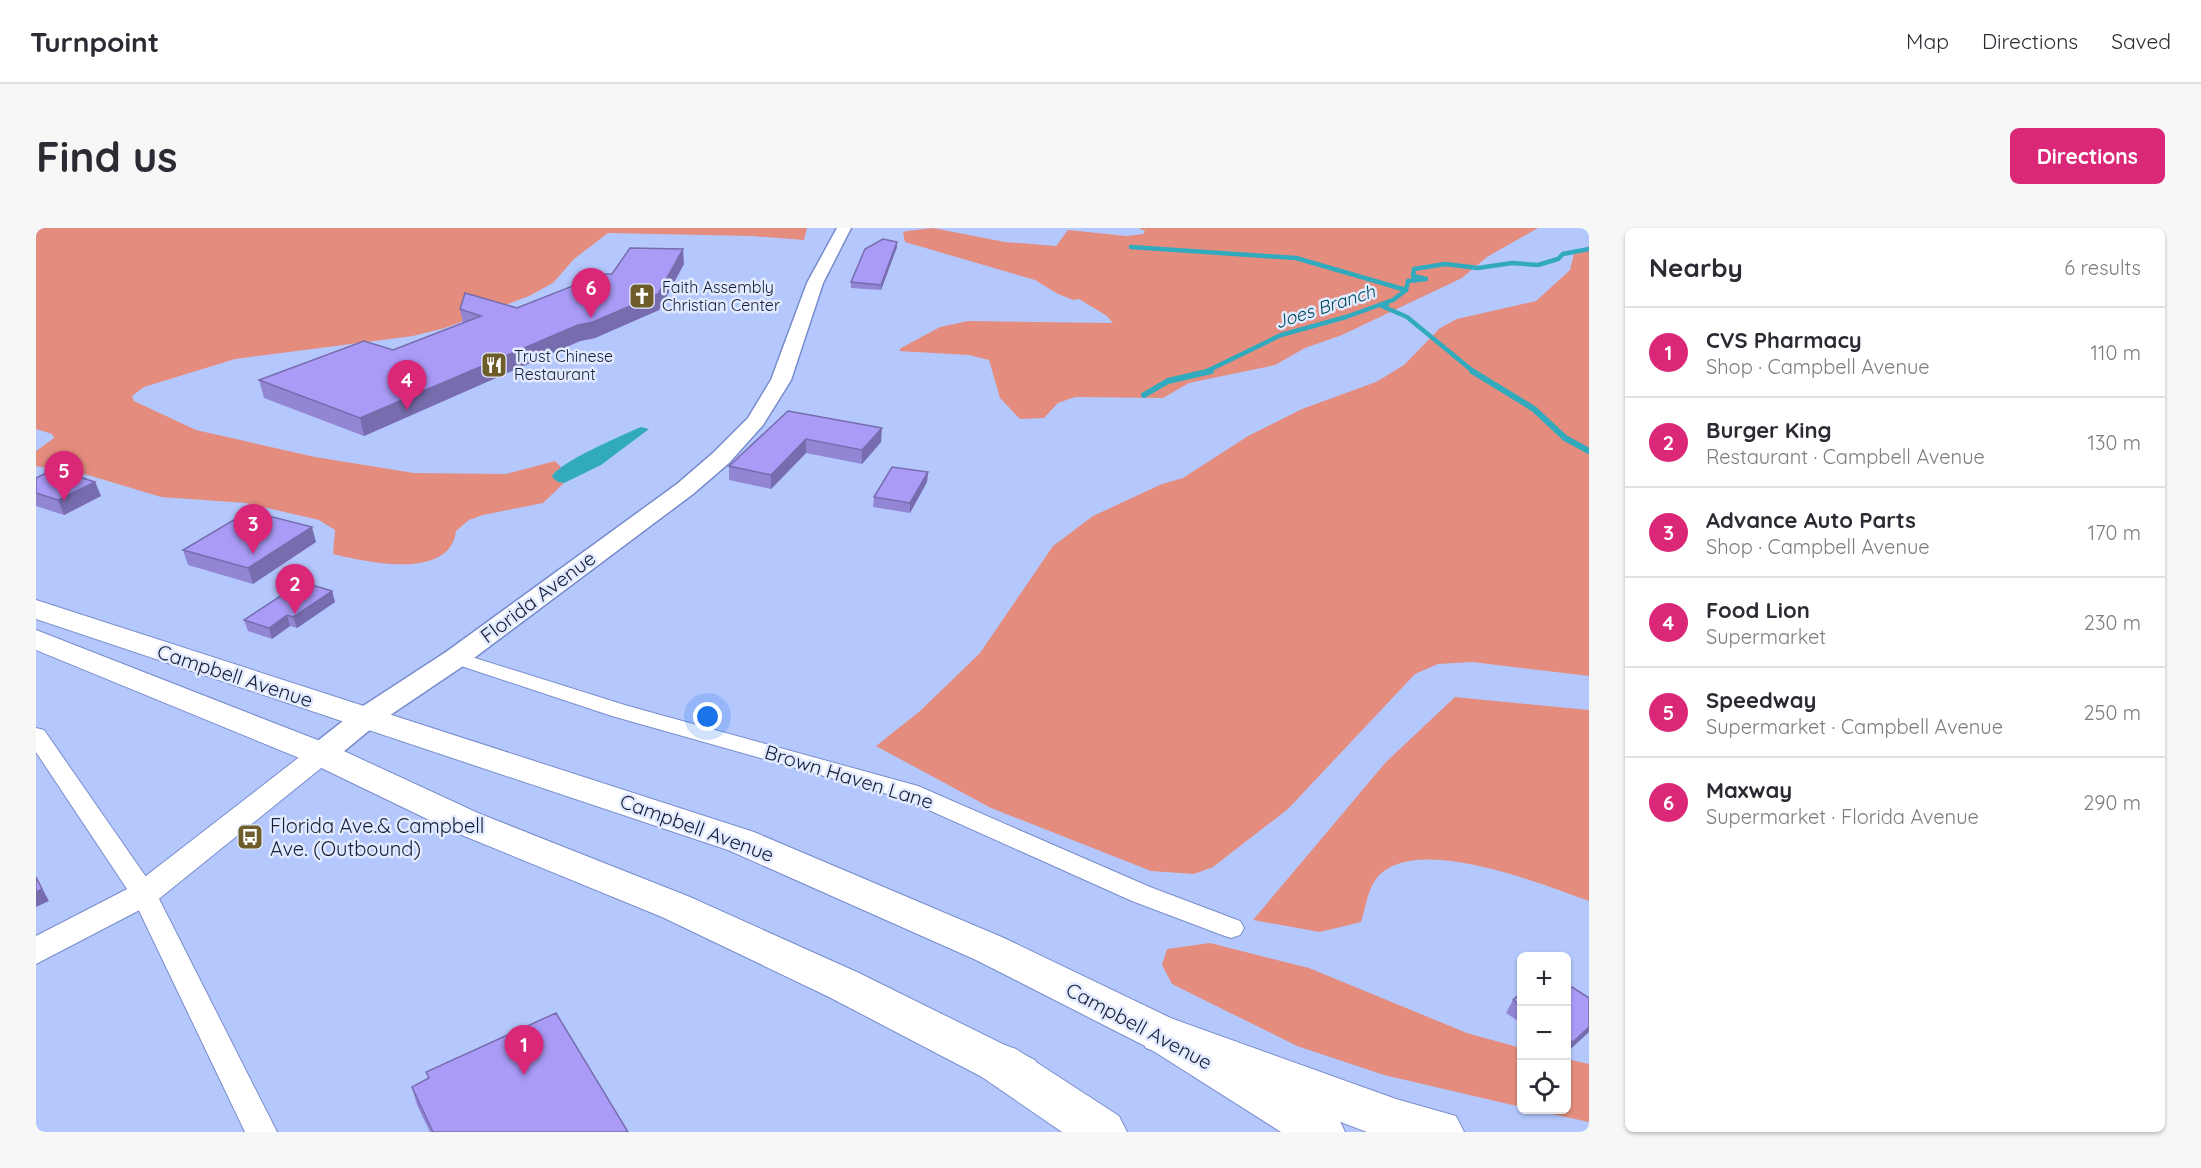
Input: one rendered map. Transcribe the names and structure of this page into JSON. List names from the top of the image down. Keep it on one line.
{"streets":{"main road":["Florida Avenue","Campbell Avenue"],"street":["Brown Haven Lane"]},"crossings":[["Florida Avenue","Campbell Avenue"],["Florida Avenue","Brown Haven Lane"]],"water":["Joes Branch"],"places":{"church":["Faith Assembly Christian Center"],"restaurant":["Trust Chinese Restaurant"],"bus stop":["Florida Ave.& Campbell Ave. (Outbound)"]},"page":{"header":"Turnpoint","nav":["Map","Directions","Saved"],"buttons":"Directions","title":"Find us","heading":["Nearby","6 results"],"pins":["6","4","5","3","2","1"],"list":[{"mark":"1","name":"CVS Pharmacy","note":"Shop · Campbell Avenue","value":"110 m"},{"mark":"2","name":"Burger King","note":"Restaurant · Campbell Avenue","value":"130 m"},{"mark":"3","name":"Advance Auto Parts","note":"Shop · Campbell Avenue","value":"170 m"},{"mark":"4","name":"Food Lion","note":"Supermarket","value":"230 m"},{"mark":"5","name":"Speedway","note":"Supermarket · Campbell Avenue","value":"250 m"},{"mark":"6","name":"Maxway","note":"Supermarket · Florida Avenue","value":"290 m"}],"map_buttons":["+","−"]}}
